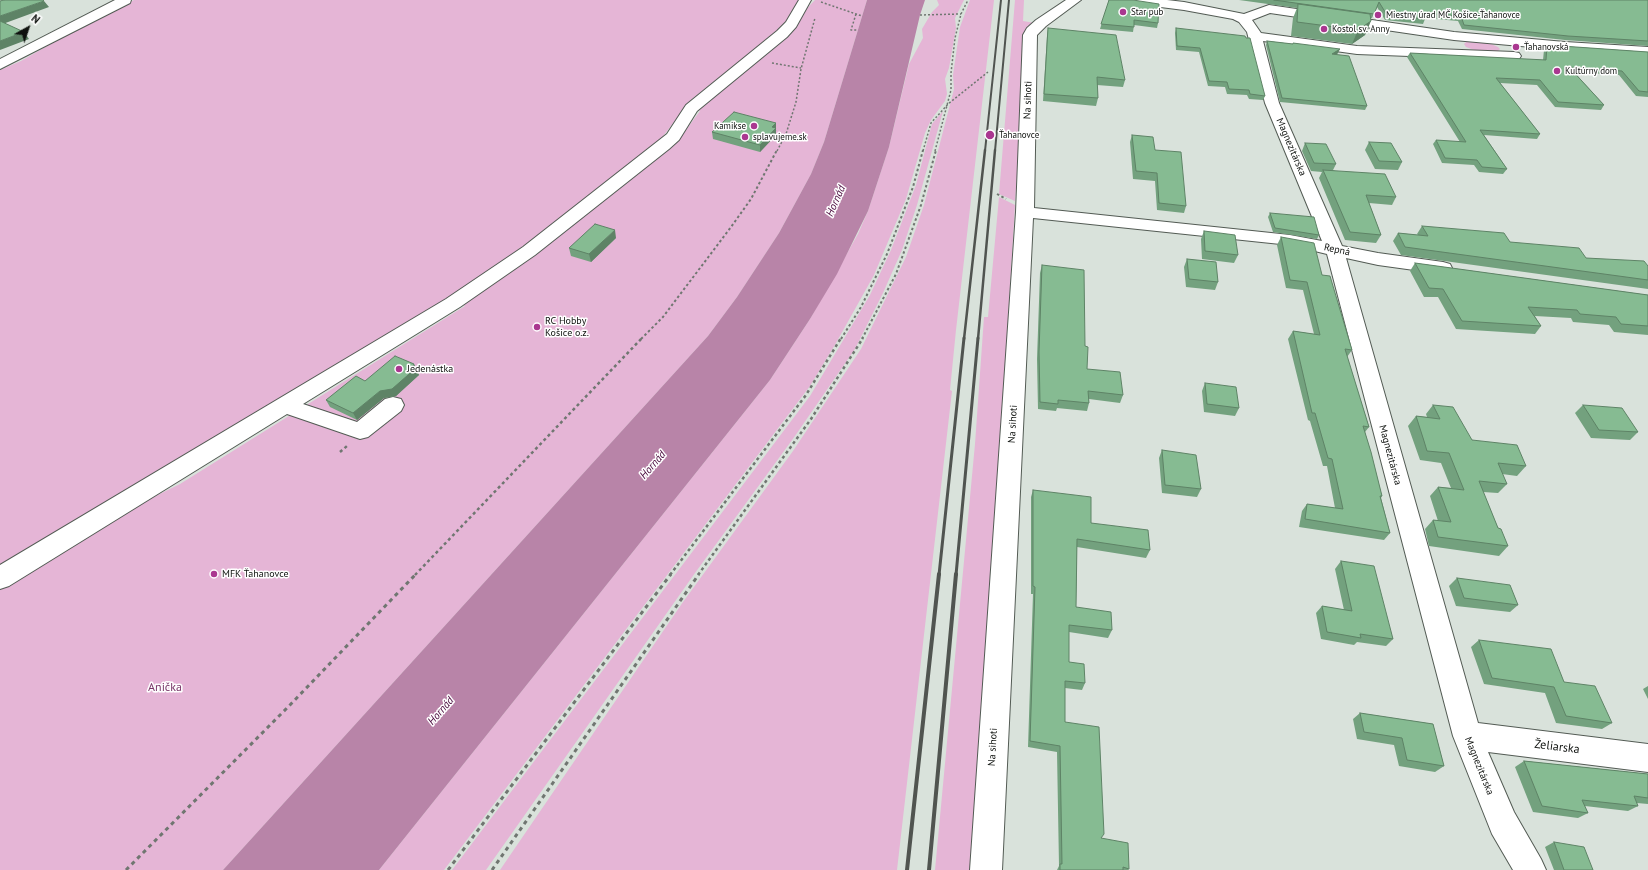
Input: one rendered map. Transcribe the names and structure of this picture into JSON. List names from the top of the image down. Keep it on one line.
{"streets":{"street":["Na sihoti","Magnezitárska","Repná","Želiarska"]},"crossings":[["Na sihoti","Repná"],["Magnezitárska","Repná"],["Magnezitárska","Želiarska"]],"water":["Hornád"],"parks":["Anička"],"places":["Star pub","Miestny úrad MČ Košice-Ťahanovce","Kostol sv. Anny","Ťahanovská","Kultúrny dom","Kamikse","Ťahanovce","splavujeme.sk","RC Hobby Košice o.z.","Jedenástka","MFK Ťahanovce"],"north":"top right"}
